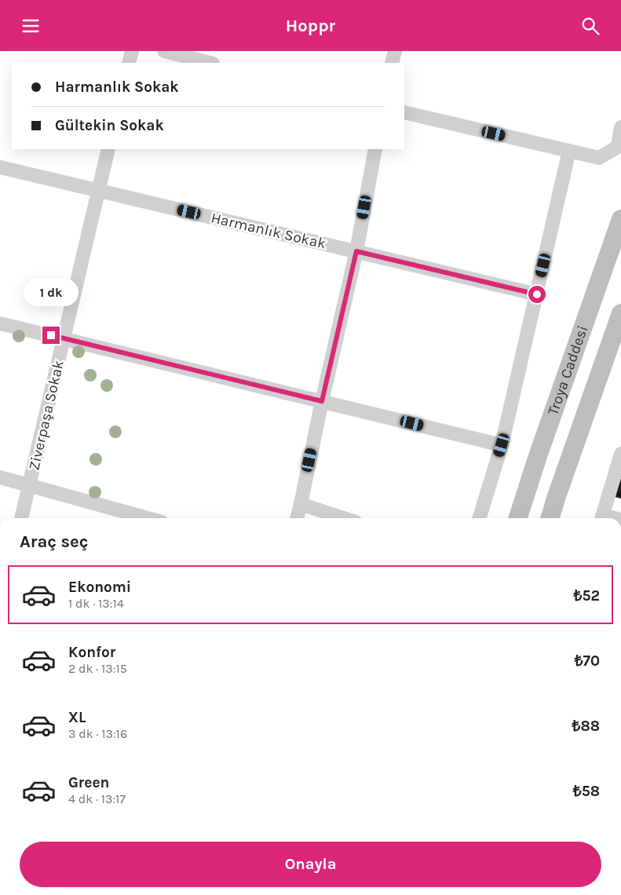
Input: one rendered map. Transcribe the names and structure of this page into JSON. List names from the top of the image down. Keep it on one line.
{"streets":{"main road":["Troya Caddesi"],"street":["Harmanlık Sokak","Ziverpaşa Sokak"]},"crossings":[["Harmanlık Sokak","Ziverpaşa Sokak"]],"page":{"header":"Hoppr","banner":["Harmanlık Sokak","Gültekin Sokak"],"bubble":"1 dk","heading":"Araç seç","list":[{"name":"Ekonomi","note":"1 dk · 13:14","value":"₺52"},{"name":"Konfor","note":"2 dk · 13:15","value":"₺70"},{"name":"XL","note":"3 dk · 13:16","value":"₺88"},{"name":"Green","note":"4 dk · 13:17","value":"₺58"}],"buttons":"Onayla"}}
